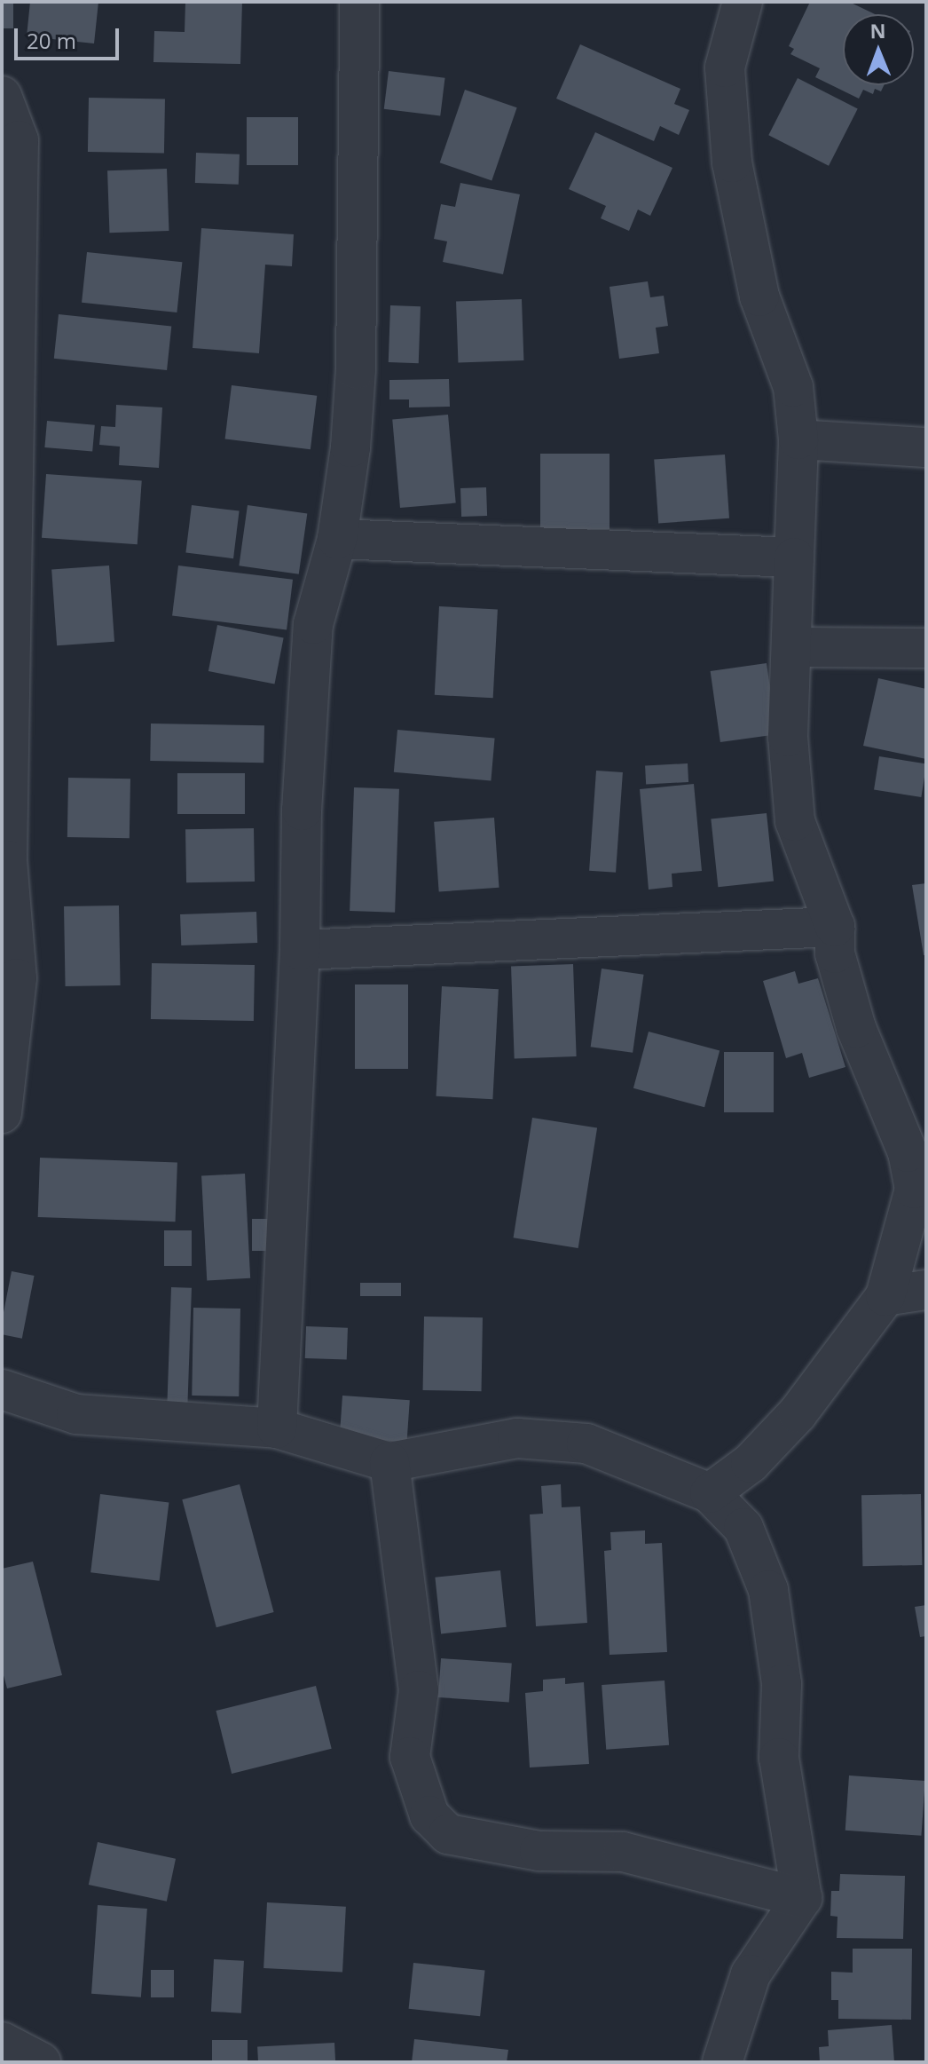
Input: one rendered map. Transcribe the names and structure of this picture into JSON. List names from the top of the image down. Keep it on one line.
{"scale_bar":"20 m","north":"top"}
